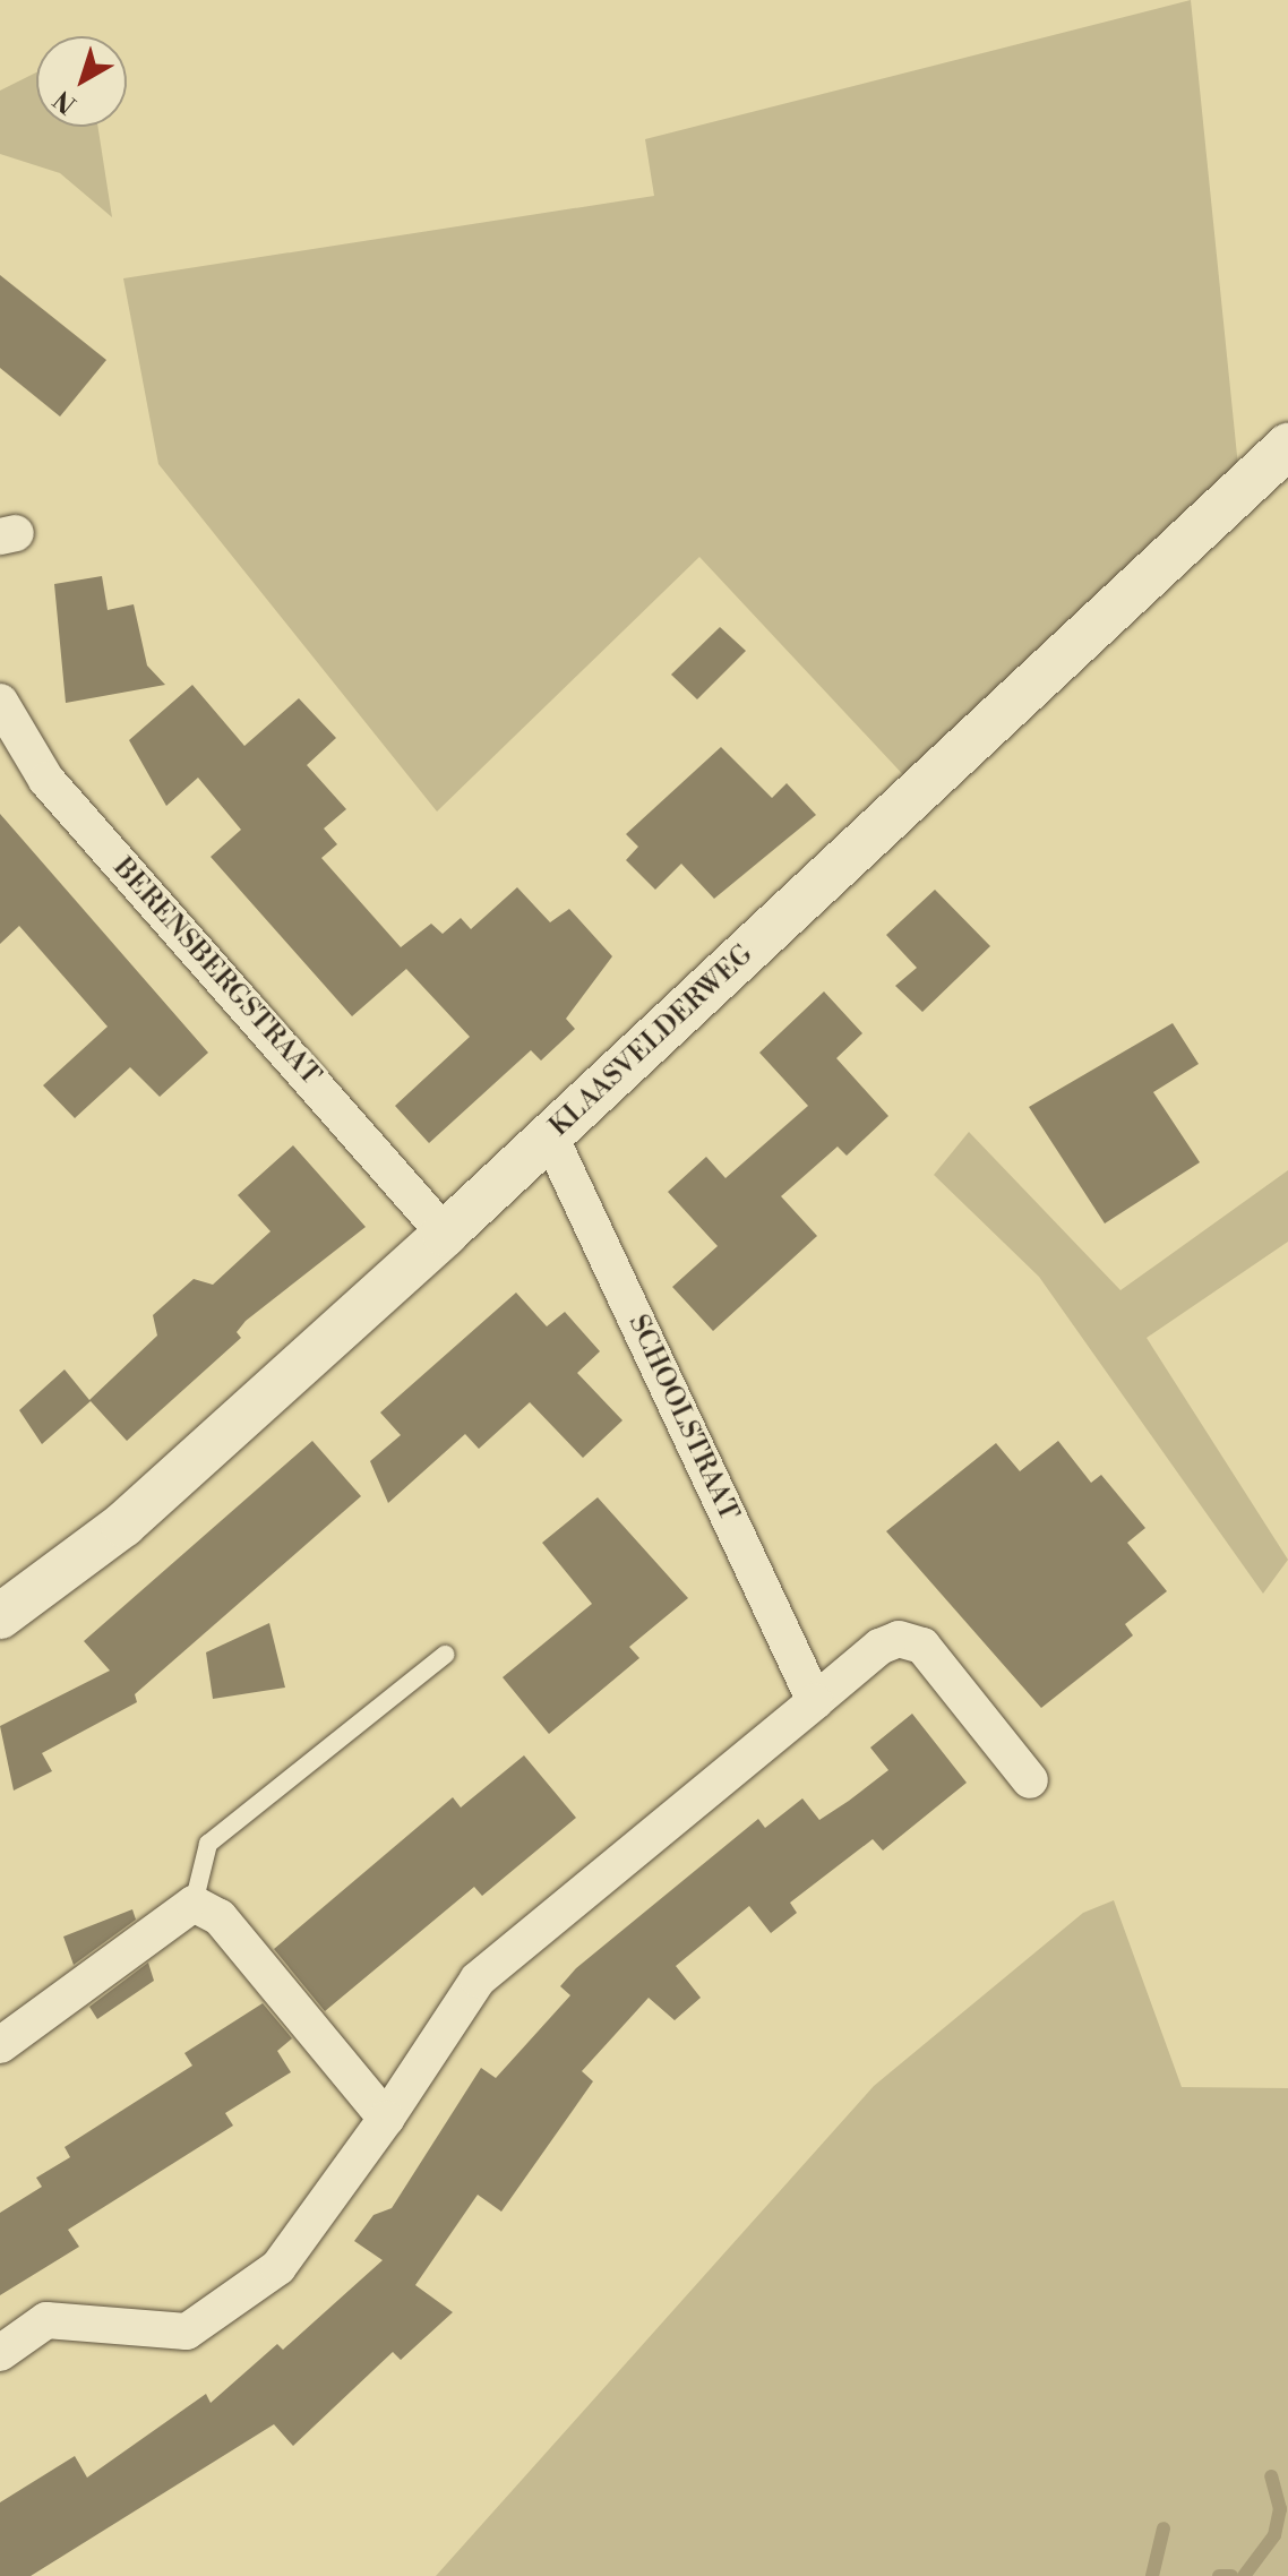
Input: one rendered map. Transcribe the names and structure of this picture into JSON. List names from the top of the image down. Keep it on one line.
{"streets":{"street":["BERENSBERGSTRAAT","KLAASVELDERWEG","SCHOOLSTRAAT"]},"crossings":[["BERENSBERGSTRAAT","KLAASVELDERWEG"],["KLAASVELDERWEG","SCHOOLSTRAAT"]],"north":"bottom left"}
